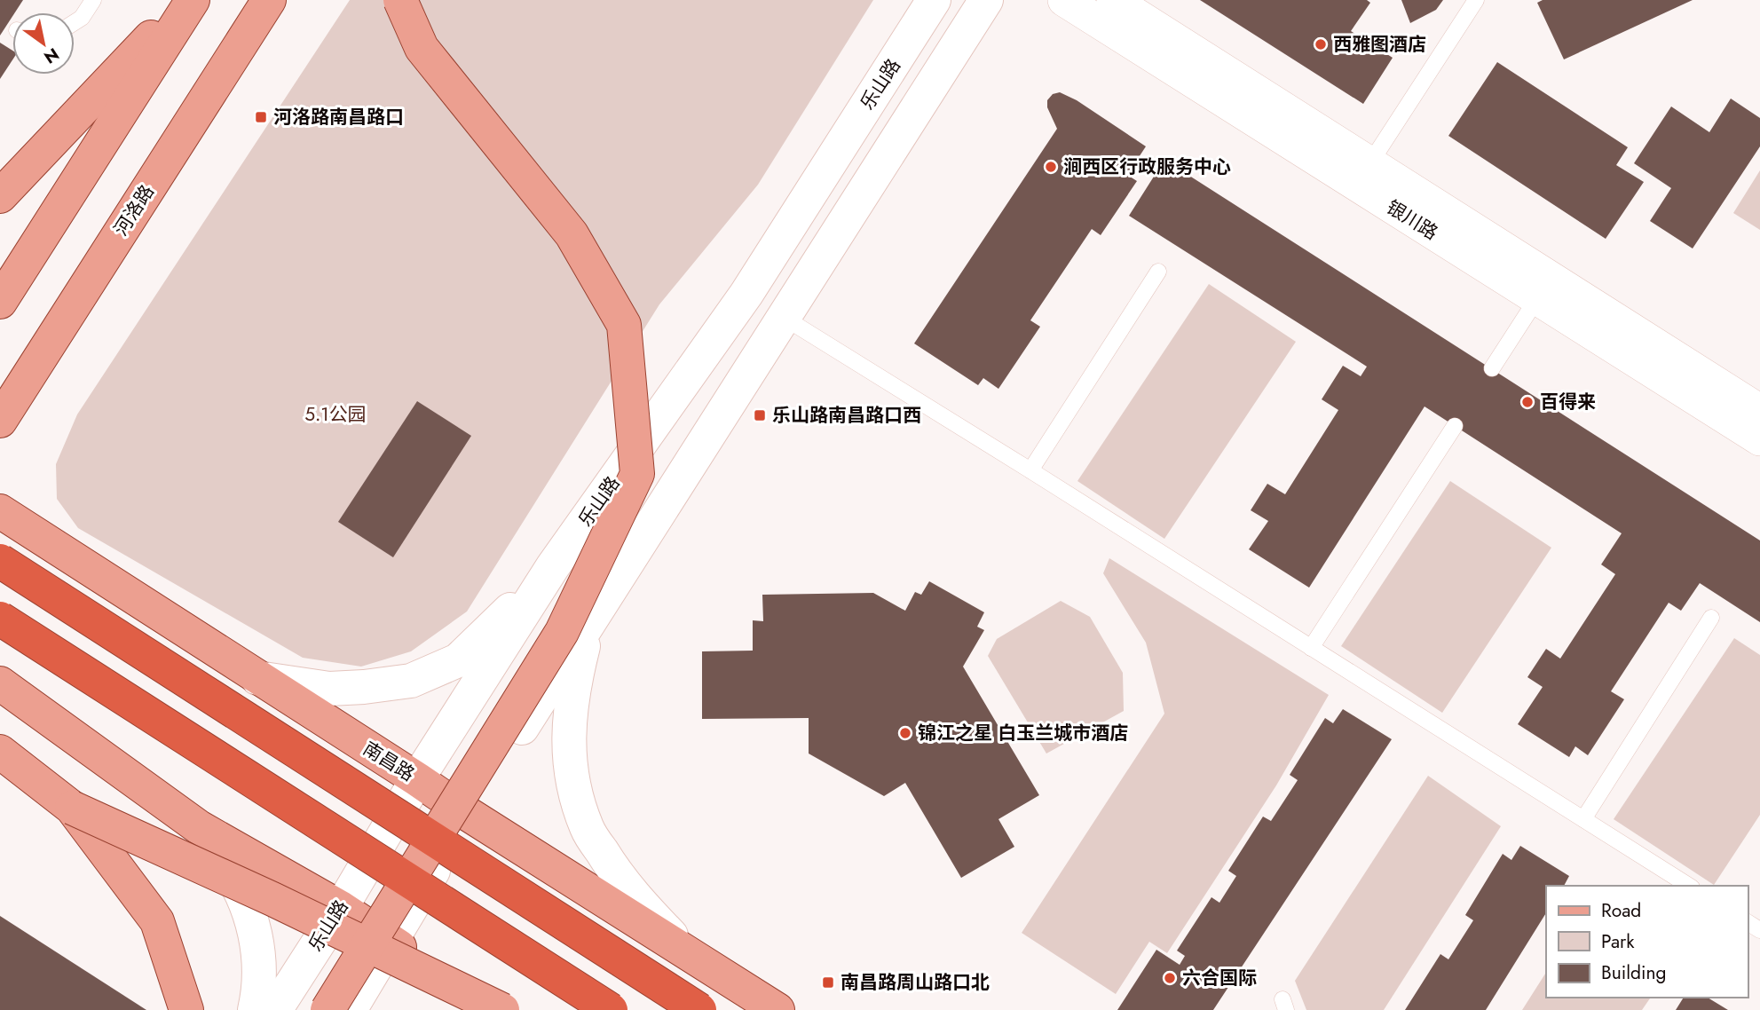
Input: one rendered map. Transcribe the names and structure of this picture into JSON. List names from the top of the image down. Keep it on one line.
{"streets":{"main road":["乐山路","河洛路","南昌路"],"street":["银川路"]},"crossings":[["乐山路","南昌路"]],"parks":["5.1公园"],"places":{"other":["西雅图酒店","涧西区行政服务中心","百得来","锦江之星 白玉兰城市酒店","六合国际"],"transit":["河洛路南昌路口","乐山路南昌路口西","南昌路周山路口北"]},"legend":["Road","Park","Building"],"north":"bottom right"}
